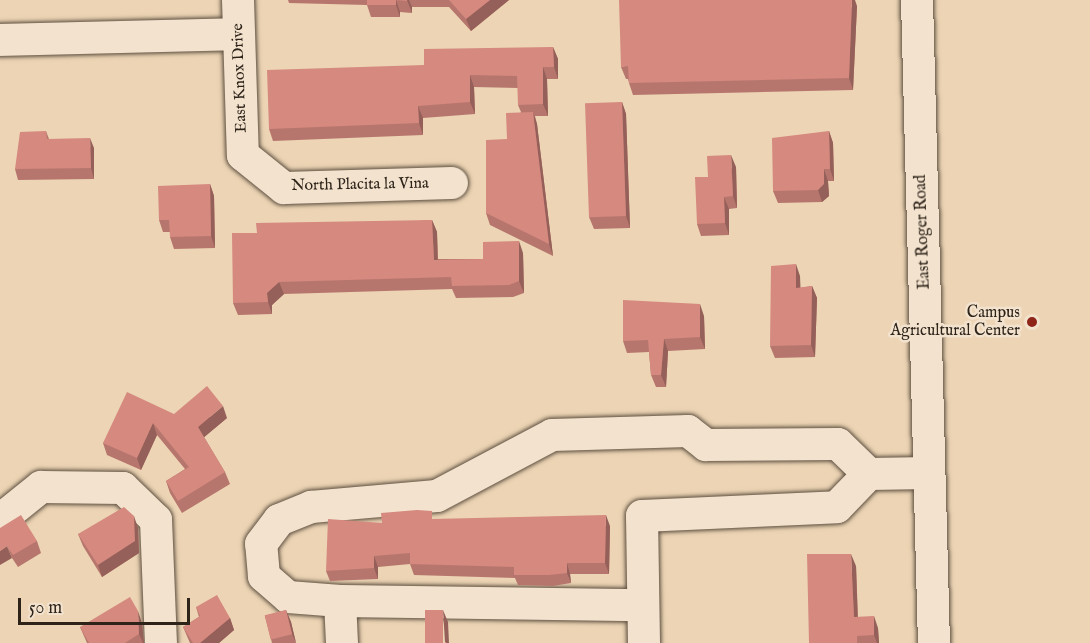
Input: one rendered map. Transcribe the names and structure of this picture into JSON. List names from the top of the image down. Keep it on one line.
{"streets":{"street":["East Knox Drive","North Placita la Vina","East Roger Road"]},"crossings":[["East Knox Drive","North Placita la Vina"]],"places":["Campus Agricultural Center"],"scale_bar":"50 m"}
